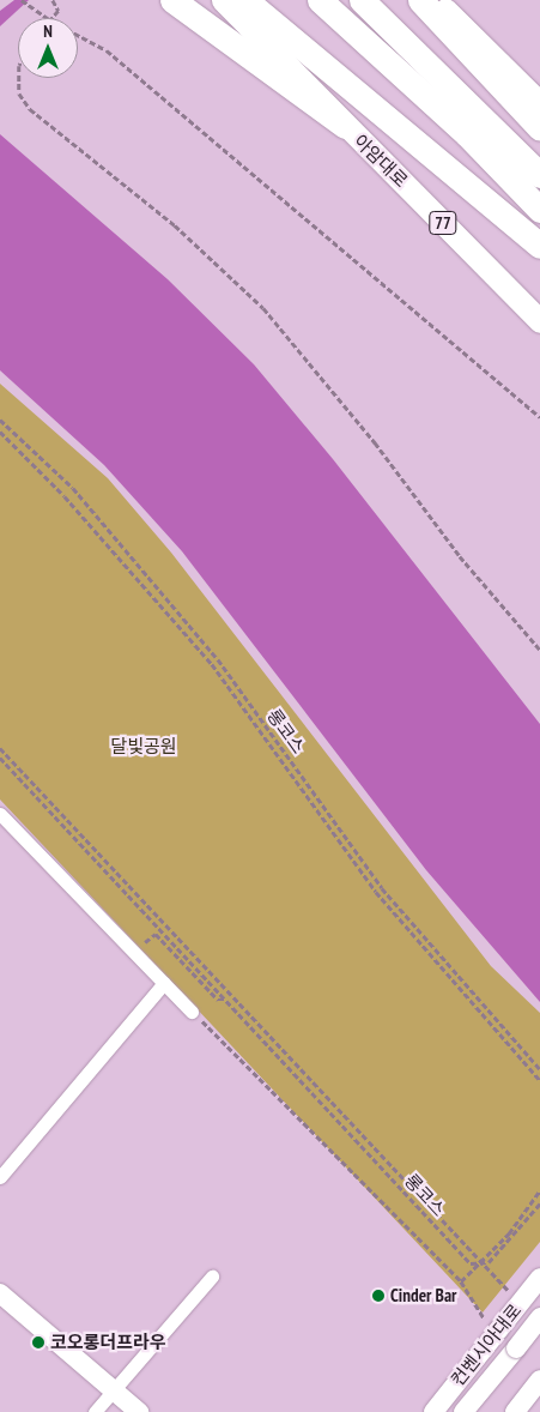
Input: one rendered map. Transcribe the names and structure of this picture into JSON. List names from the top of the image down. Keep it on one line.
{"streets":{"main road":["아암대로","77","컨벤시아대로"],"path":["롱코스"]},"parks":["달빛공원"],"places":["Cinder Bar","코오롱더프라우"],"north":"top"}
